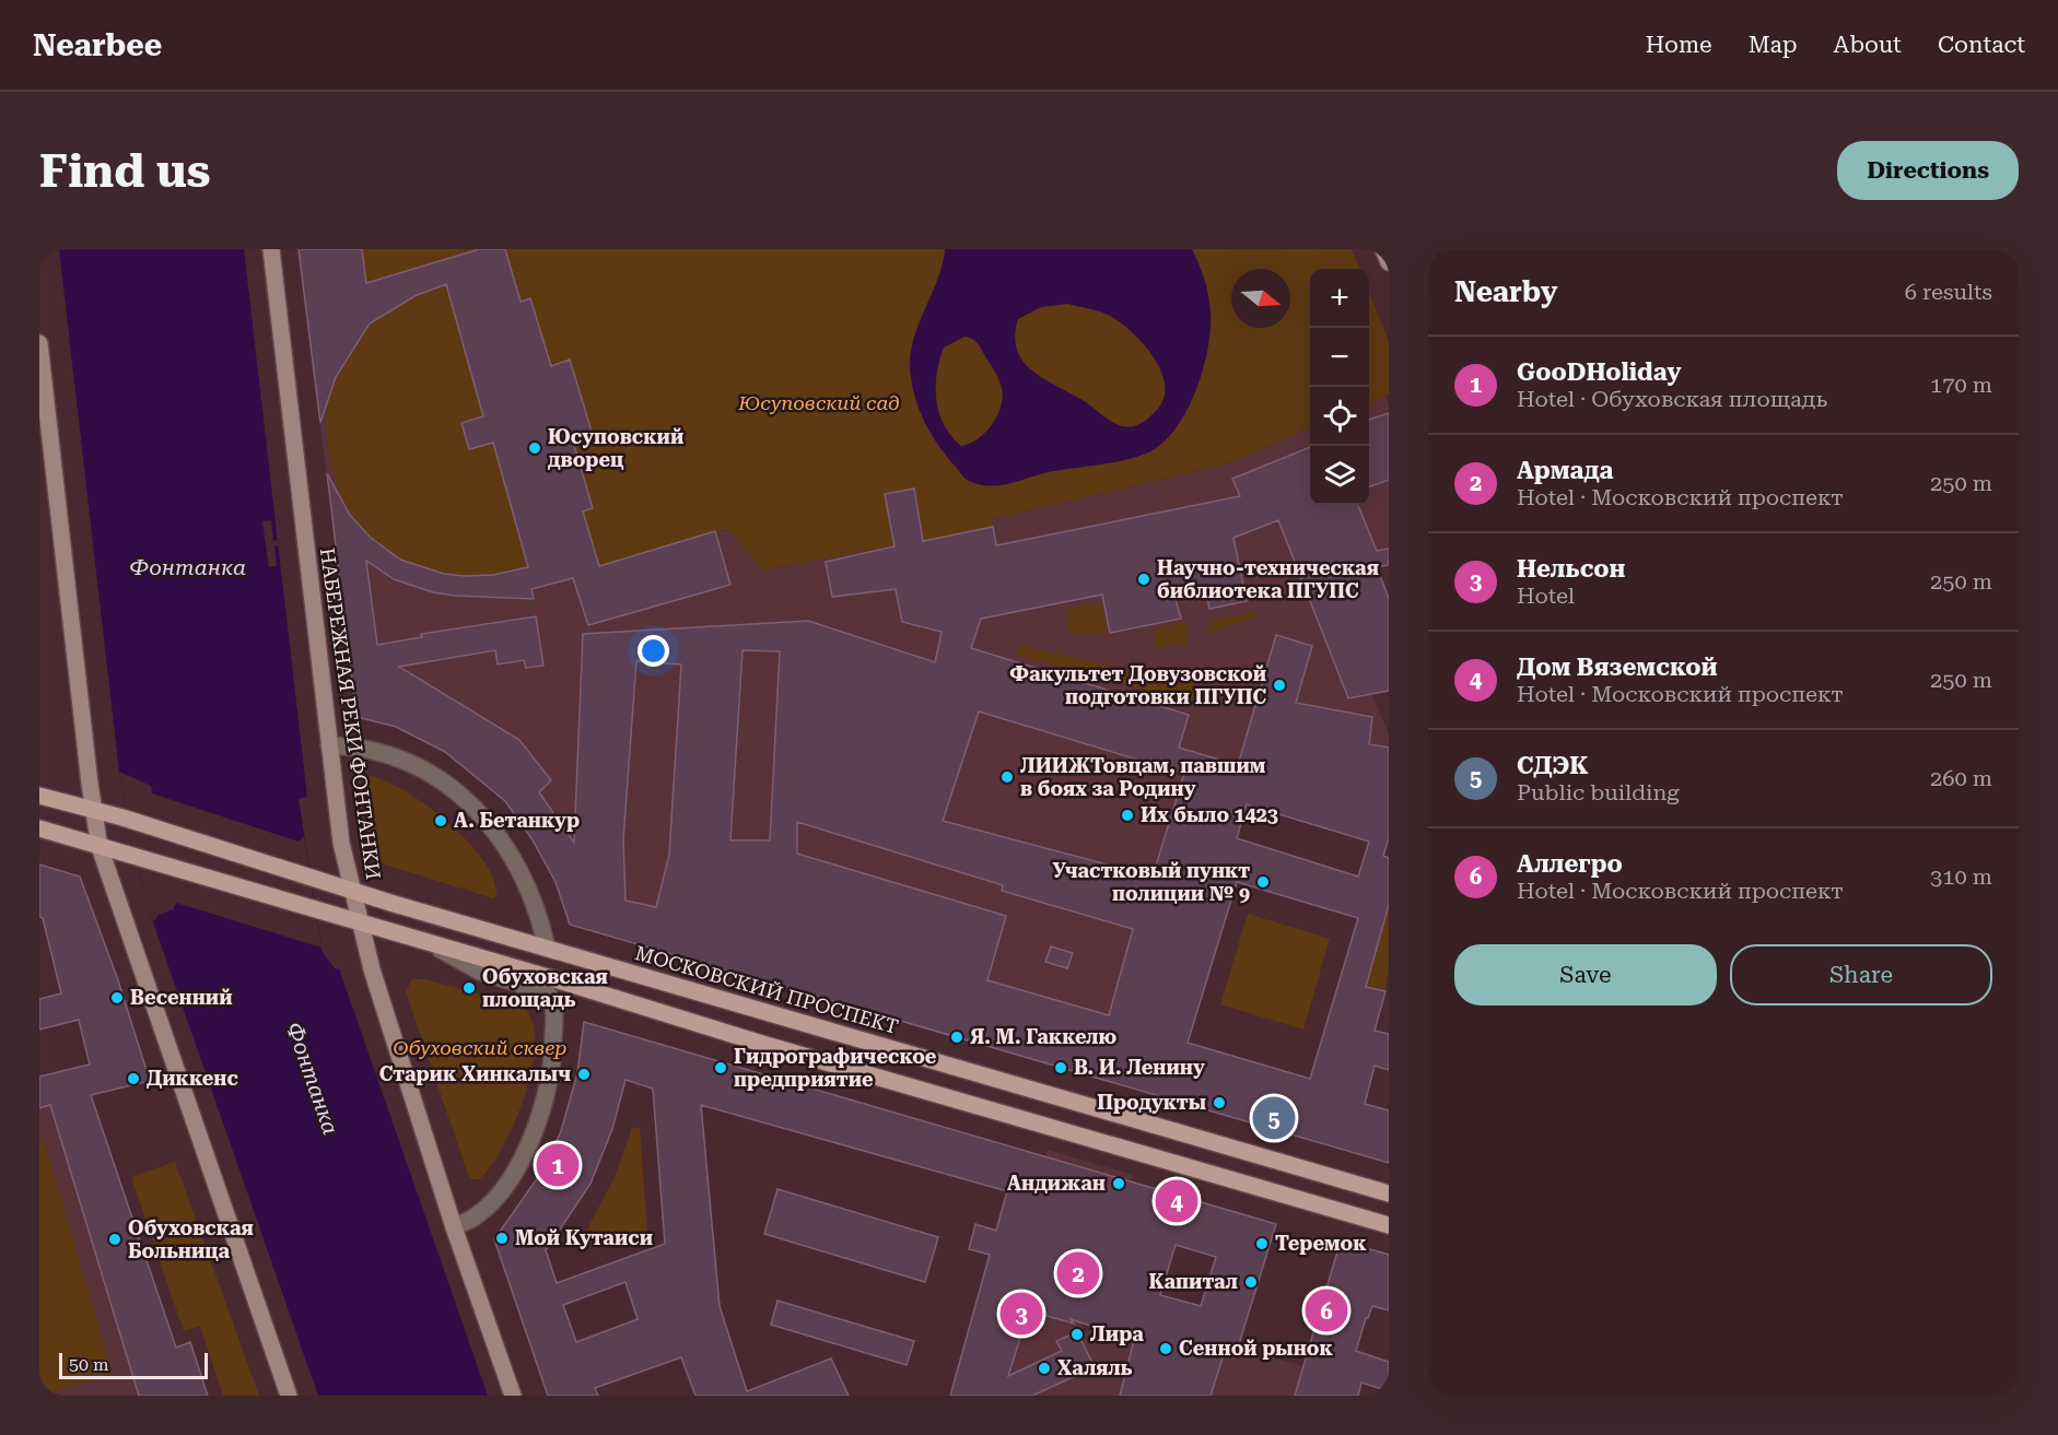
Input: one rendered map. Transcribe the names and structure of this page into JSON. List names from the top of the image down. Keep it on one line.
{"streets":{"main road":["НАБЕРЕЖНАЯ РЕКИ ФОНТАНКИ","МОСКОВСКИЙ ПРОСПЕКТ"]},"crossings":[["НАБЕРЕЖНАЯ РЕКИ ФОНТАНКИ","МОСКОВСКИЙ ПРОСПЕКТ"]],"water":["Фонтанка"],"parks":["Юсуповский сад","Обуховский сквер"],"places":["Юсуповский дворец","Научно-техническая библиотека ПГУПС","Факультет Довузовской подготовки ПГУПС","ЛИИЖТовцам, павшим в боях за Родину","Их было 1423","А. Бетанкур","Участковый пункт полиции № 9","Обуховская площадь","Весенний","Я. М. Гаккелю","Гидрографическое предприятие","В. И. Ленину","Старик Хинкалыч","Диккенс","Продукты","Андижан","Мой Кутаиси","Обуховская Больница","Теремок","Капитал","Лира","Сенной рынок","Халяль"],"scale_bar":"50 m","north":"right","page":{"header":"Nearbee","nav":["Home","Map","About","Contact"],"buttons":["Directions",["Save","Share"]],"title":"Find us","heading":["Nearby","6 results"],"map_buttons":["+","−"],"list":[{"mark":"1","name":"GooDHoliday","note":"Hotel · Обуховская площадь","value":"170 m"},{"mark":"2","name":"Армада","note":"Hotel · Московский проспект","value":"250 m"},{"mark":"3","name":"Нельсон","note":"Hotel","value":"250 m"},{"mark":"4","name":"Дом Вяземской","note":"Hotel · Московский проспект","value":"250 m"},{"mark":"5","name":"СДЭК","note":"Public building","value":"260 m"},{"mark":"6","name":"Аллегро","note":"Hotel · Московский проспект","value":"310 m"}],"pins":["5","1","4","2","6","3"],"scale":"50 m"}}
